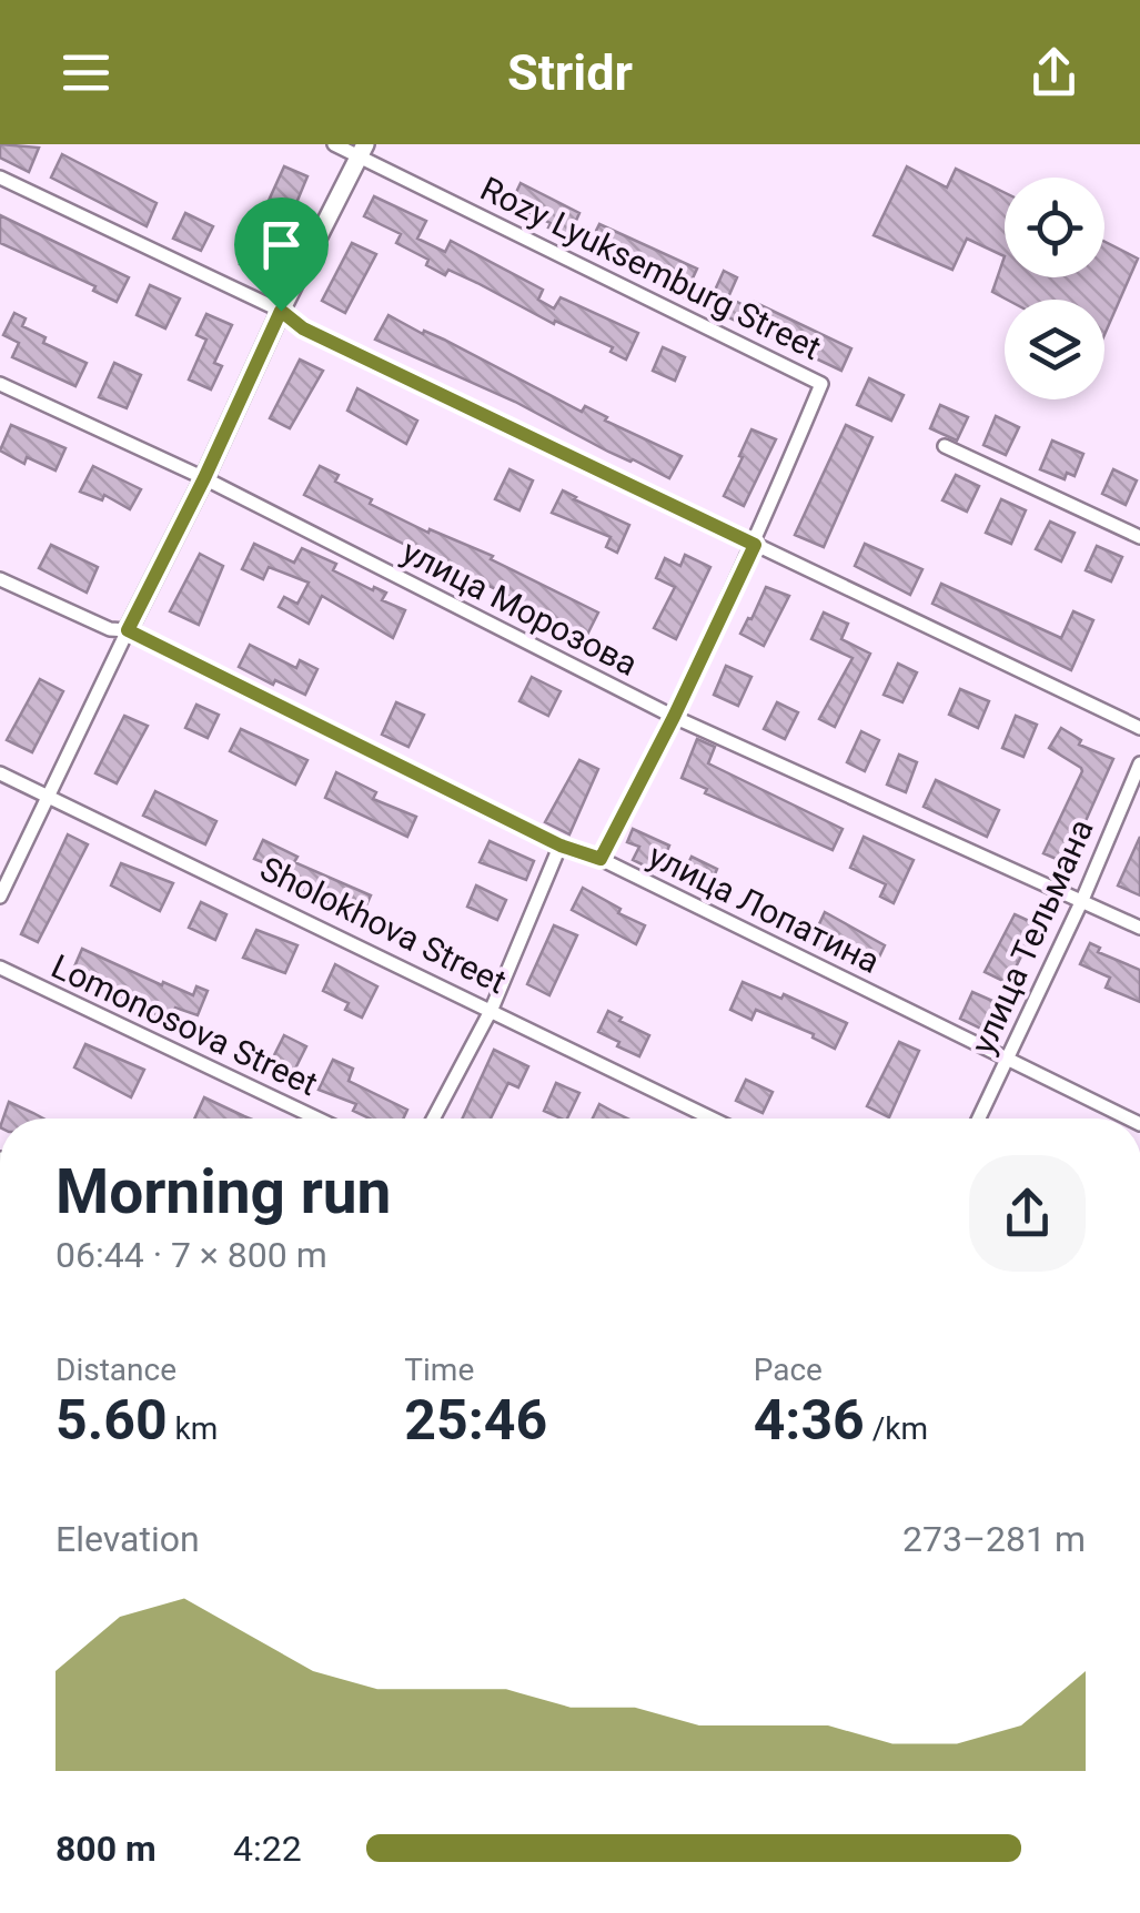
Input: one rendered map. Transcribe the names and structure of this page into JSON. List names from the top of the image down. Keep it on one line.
{"streets":{"street":["Rozy Lyuksemburg Street","улица Морозова","улица Лопатина","Sholokhova Street","улица Тельмана","Lomonosova Street"]},"crossings":[["улица Морозова","улица Тельмана"],["улица Лопатина","улица Тельмана"]],"page":{"header":"Stridr","heading":["Morning run","06:44 · 7 × 800 m"],"stats":[["Distance","5.60 km"],["Time","25:46"],["Pace","4:36 /km"]],"chart":["Elevation","273–281 m"],"list":[{"name":"800 m","note":"4:22"}]}}
